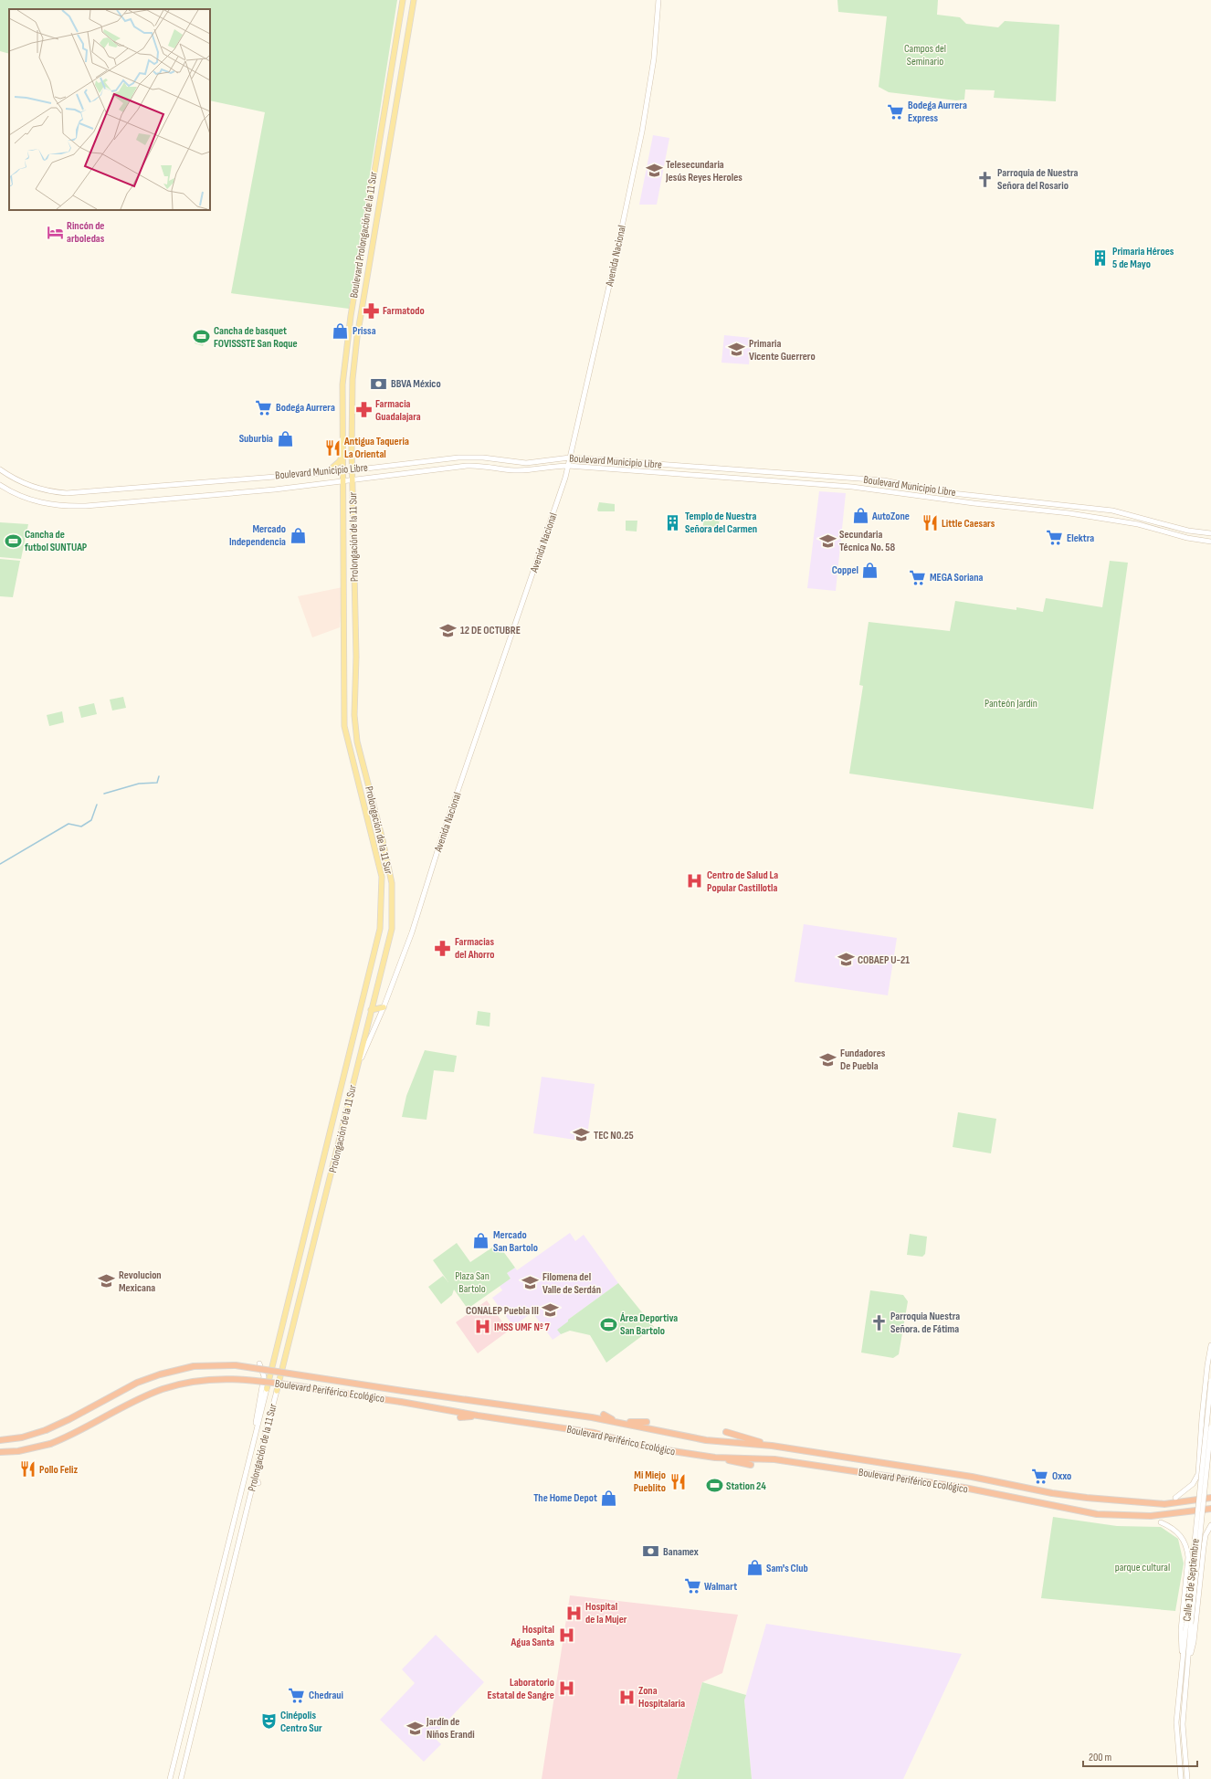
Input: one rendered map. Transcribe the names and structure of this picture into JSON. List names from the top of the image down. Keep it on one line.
{"streets":{"highway":["Boulevard Periférico Ecológico"],"main road":["Boulevard Prolongación de la 11 Sur","Avenida Nacional","Boulevard Municipio Libre","Prolongación de la 11 Sur","Calle 16 de Septiembre"]},"crossings":[["Boulevard Prolongación de la 11 Sur","Boulevard Municipio Libre"],["Boulevard Prolongación de la 11 Sur","Prolongación de la 11 Sur"],["Avenida Nacional","Boulevard Municipio Libre"],["Avenida Nacional","Prolongación de la 11 Sur"],["Boulevard Municipio Libre","Prolongación de la 11 Sur"]],"parks":["Campos del Seminario","Panteón Jardín","Plaza San Bartolo","parque cultural"],"places":{"supermarket":["Bodega Aurrera Express","Bodega Aurrera","Elektra","MEGA Soriana","Oxxo","Walmart","Chedraui"],"school or university":["Telesecundaria Jesús Reyes Heroles","Primaria Vicente Guerrero","Secundaria Técnica No. 58","12 DE OCTUBRE","COBAEP U-21","Fundadores De Puebla","TEC N0.25","Revolucion Mexicana","Filomena del Valle de Serdán","CONALEP Puebla III","Jardín de Niños Erandi"],"church":["Parroquia de Nuestra Señora del Rosario","Parroquia Nuestra Señora. de Fátima"],"hotel":["Rincón de arboledas"],"building":["Primaria Héroes 5 de Mayo","Templo de Nuestra Señora del Carmen"],"pharmacy":["Farmatodo","Farmacia Guadalajara","Farmacias del Ahorro"],"shop":["Prissa","Suburbia","AutoZone","Mercado Independencia","Coppel","Mercado San Bartolo","The Home Depot","Sam's Club"],"sports":["Cancha de basquet FOVISSSTE San Roque","Cancha de futbol SUNTUAP","Área Deportiva San Bartolo","Station 24"],"bank":["BBVA México","Banamex"],"restaurant":["Antigua Taqueria La Oriental","Little Caesars","Pollo Feliz","Mi Miejo Pueblito"],"hospital":["Centro de Salud La Popular Castillotla","IMSS UMF Nº 7","Hospital de la Mujer","Hospital Agua Santa","Laboratorio Estatal de Sangre","Zona Hospitalaria"],"theatre":["Cinépolis Centro Sur"]},"scale_bar":"200 m"}
